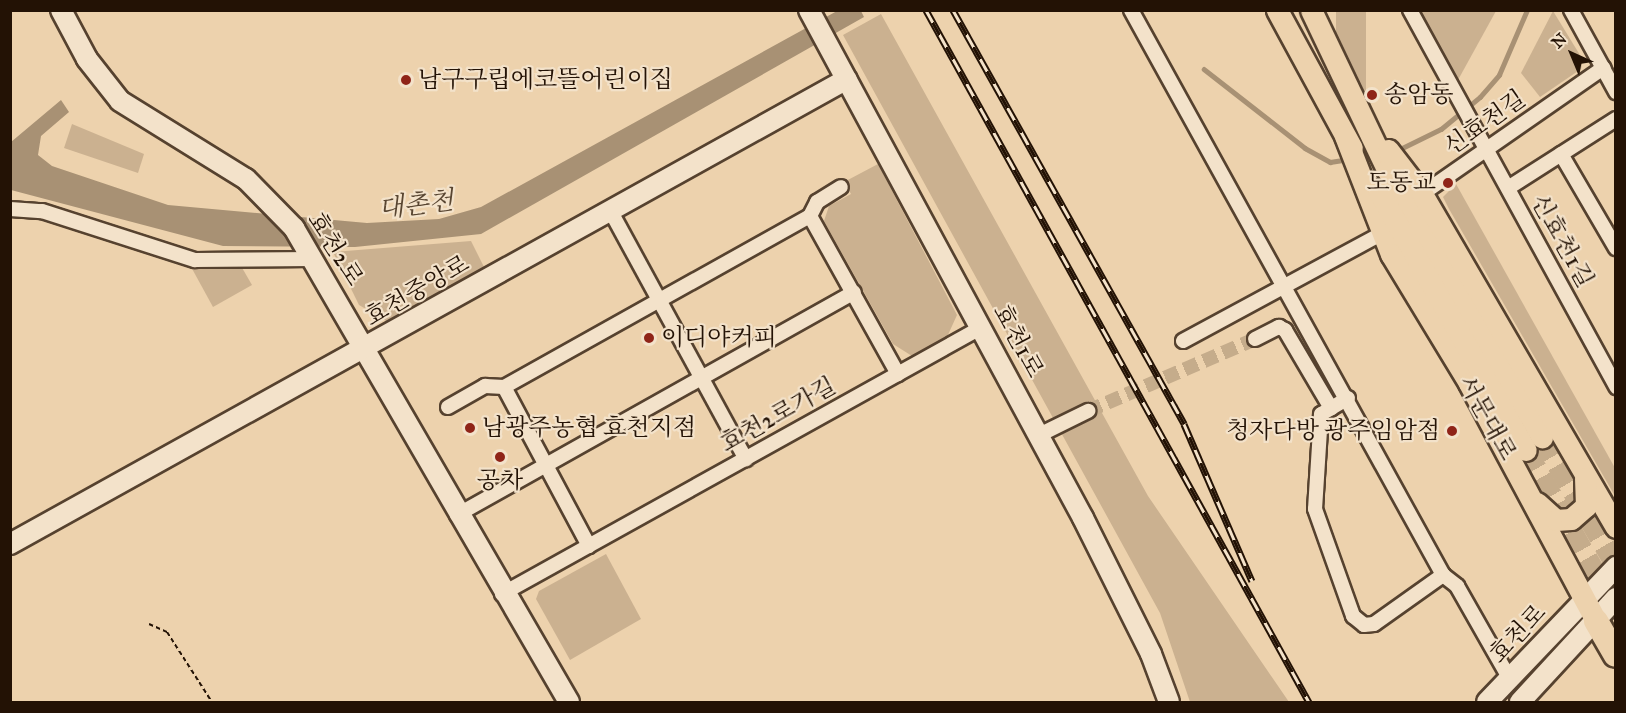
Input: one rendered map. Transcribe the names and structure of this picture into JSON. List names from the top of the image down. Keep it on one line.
{"streets":{"highway":["서문대로"],"street":["신효천길","신효천1길","효천2로","효천중앙로","효천1로","효천2로가길","효천로"]},"crossings":[["신효천길","신효천1길"],["효천2로","효천중앙로"],["효천2로","효천2로가길"],["효천중앙로","효천1로"],["효천1로","효천2로가길"],["서문대로","효천로"]],"water":["대촌천"],"places":["남구구립에코뜰어린이집","송암동","도동교","이디야커피","남광주농협 효천지점","청자다방 광주임암점","공차"],"north":"top left"}
